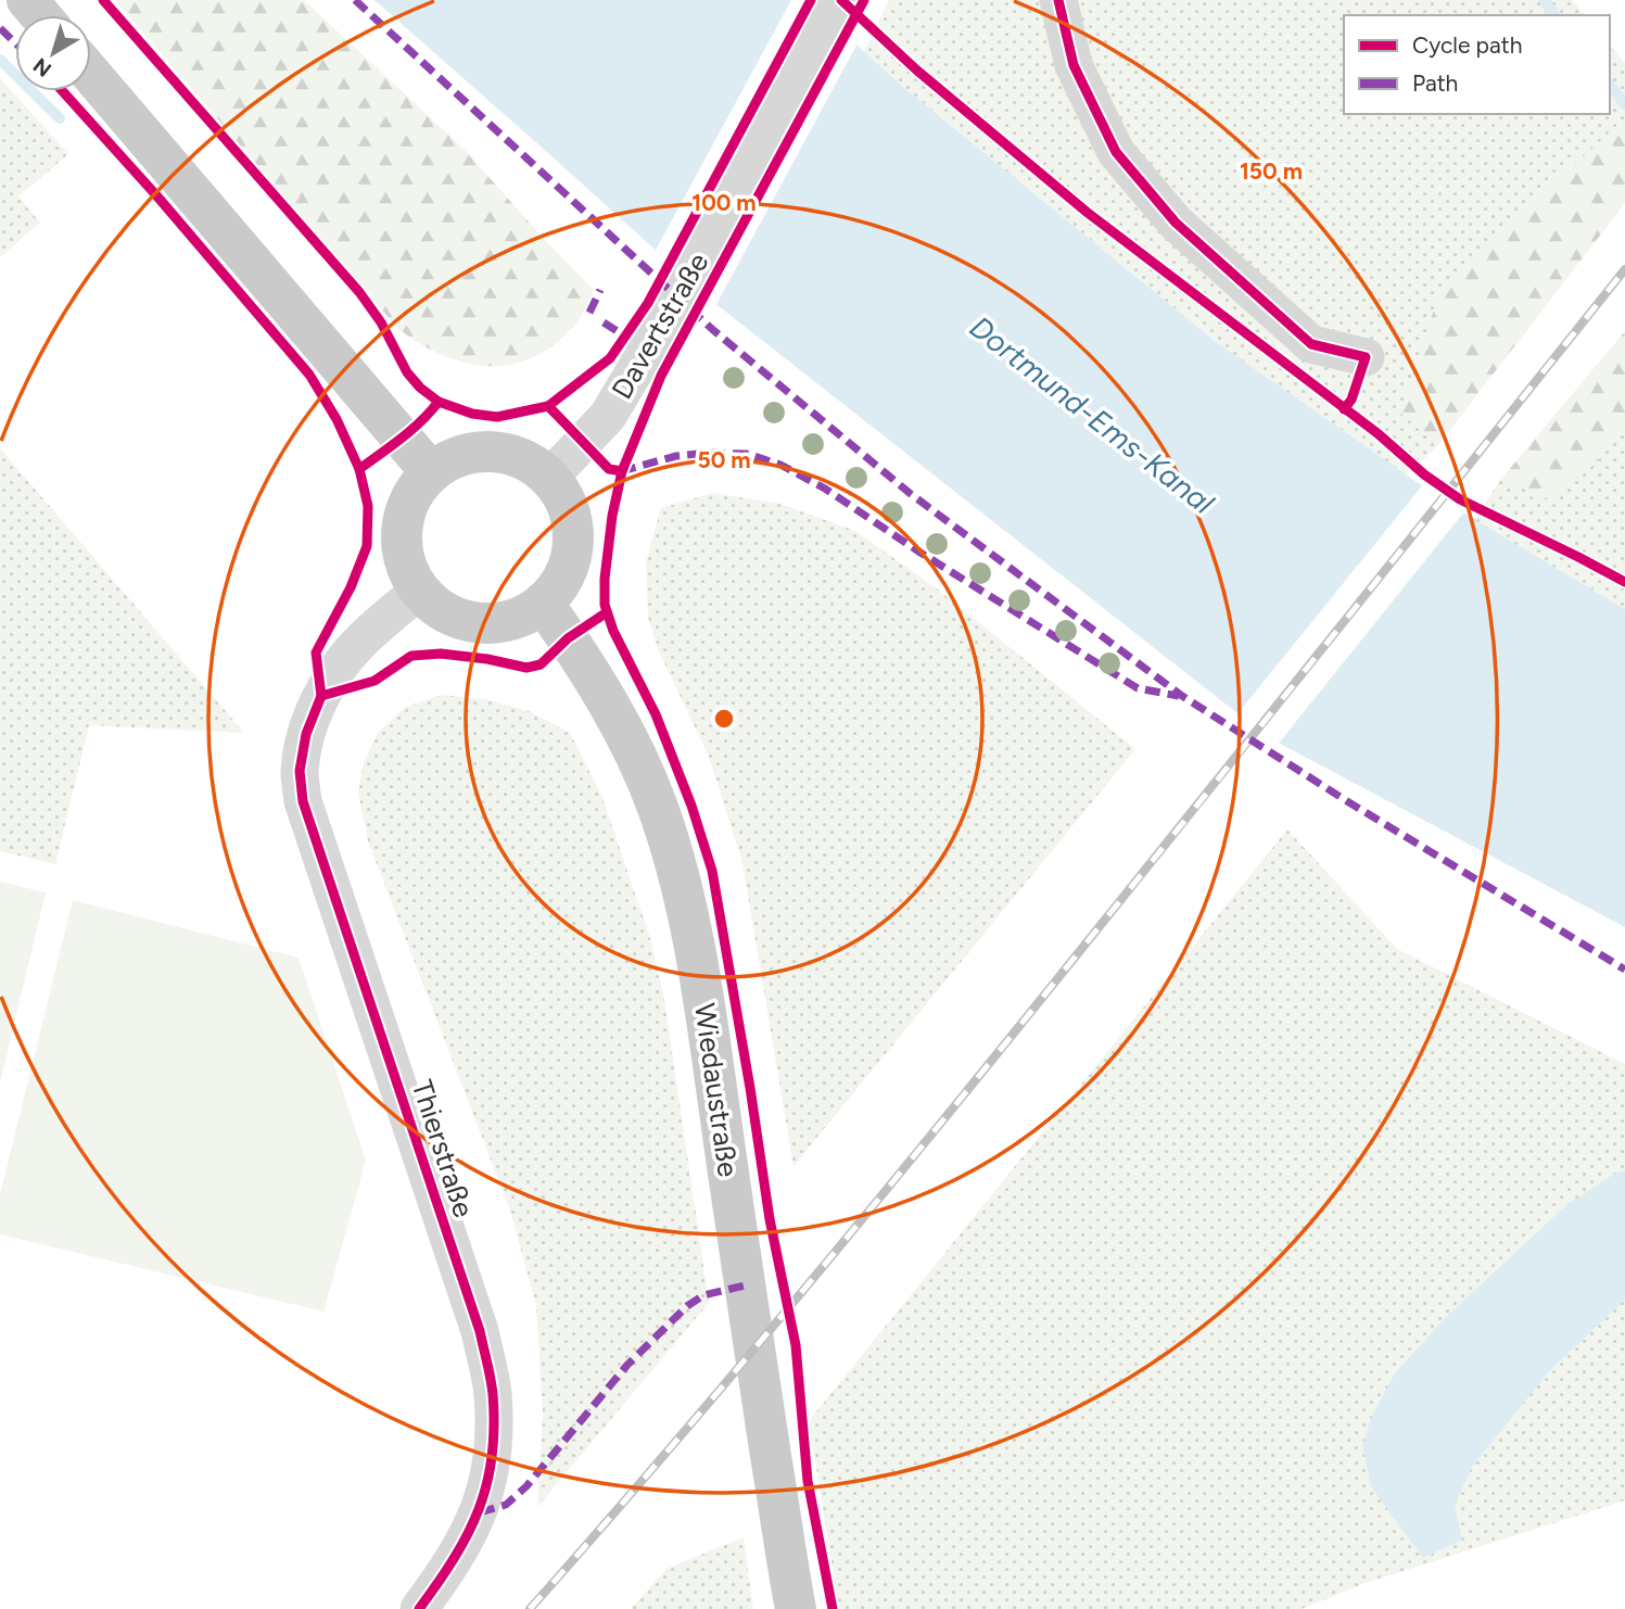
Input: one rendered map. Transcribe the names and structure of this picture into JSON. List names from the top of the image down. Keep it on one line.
{"streets":{"main road":["Wiedaustraße"],"street":["Davertstraße","Thierstraße"]},"crossings":[["Davertstraße","Wiedaustraße"],["Davertstraße","Thierstraße"],["Wiedaustraße","Thierstraße"]],"water":["Dortmund-Ems-Kanal"],"legend":["Cycle path","Path"],"north":"bottom left","rings":["150 m","100 m","50 m"]}
